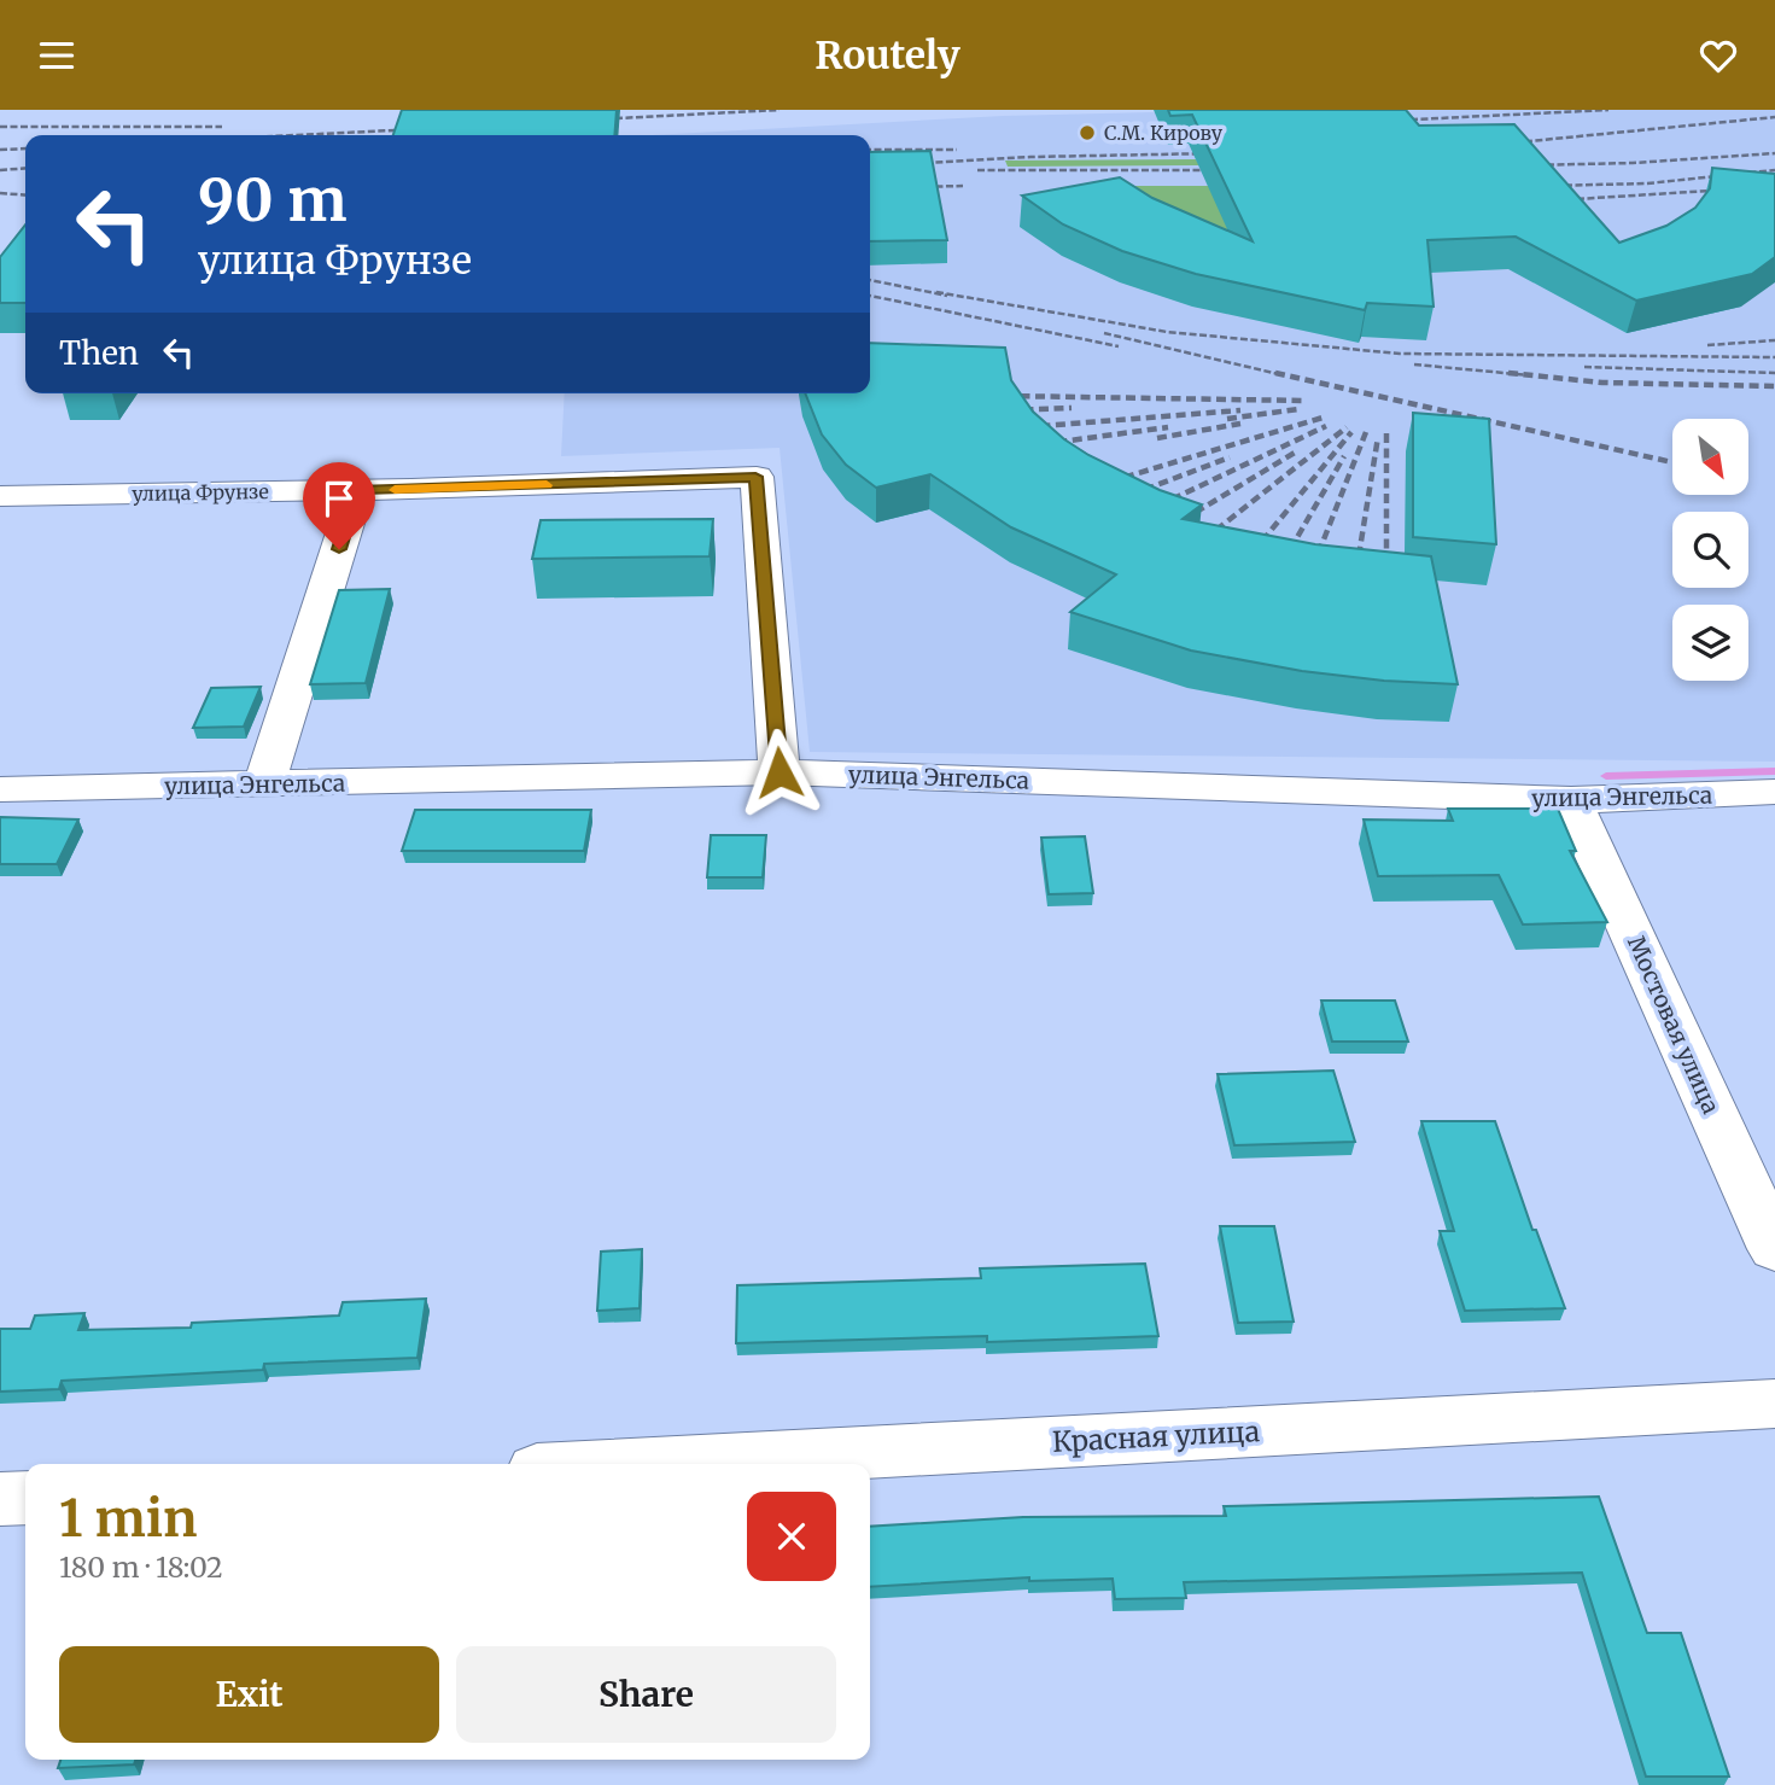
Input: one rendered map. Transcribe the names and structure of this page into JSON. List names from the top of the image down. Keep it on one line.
{"streets":{"street":["улица Фрунзе","улица Энгельса","Мостовая улица","Красная улица"]},"crossings":[["улица Фрунзе","улица Энгельса"],["улица Энгельса","Мостовая улица"]],"places":["С.М. Кирову"],"north":"bottom right","page":{"header":"Routely","turn":["90 m","улица Фрунзе"],"then":"Then","heading":["1 min","180 m · 18:02"],"buttons":["Exit","Share"]}}
